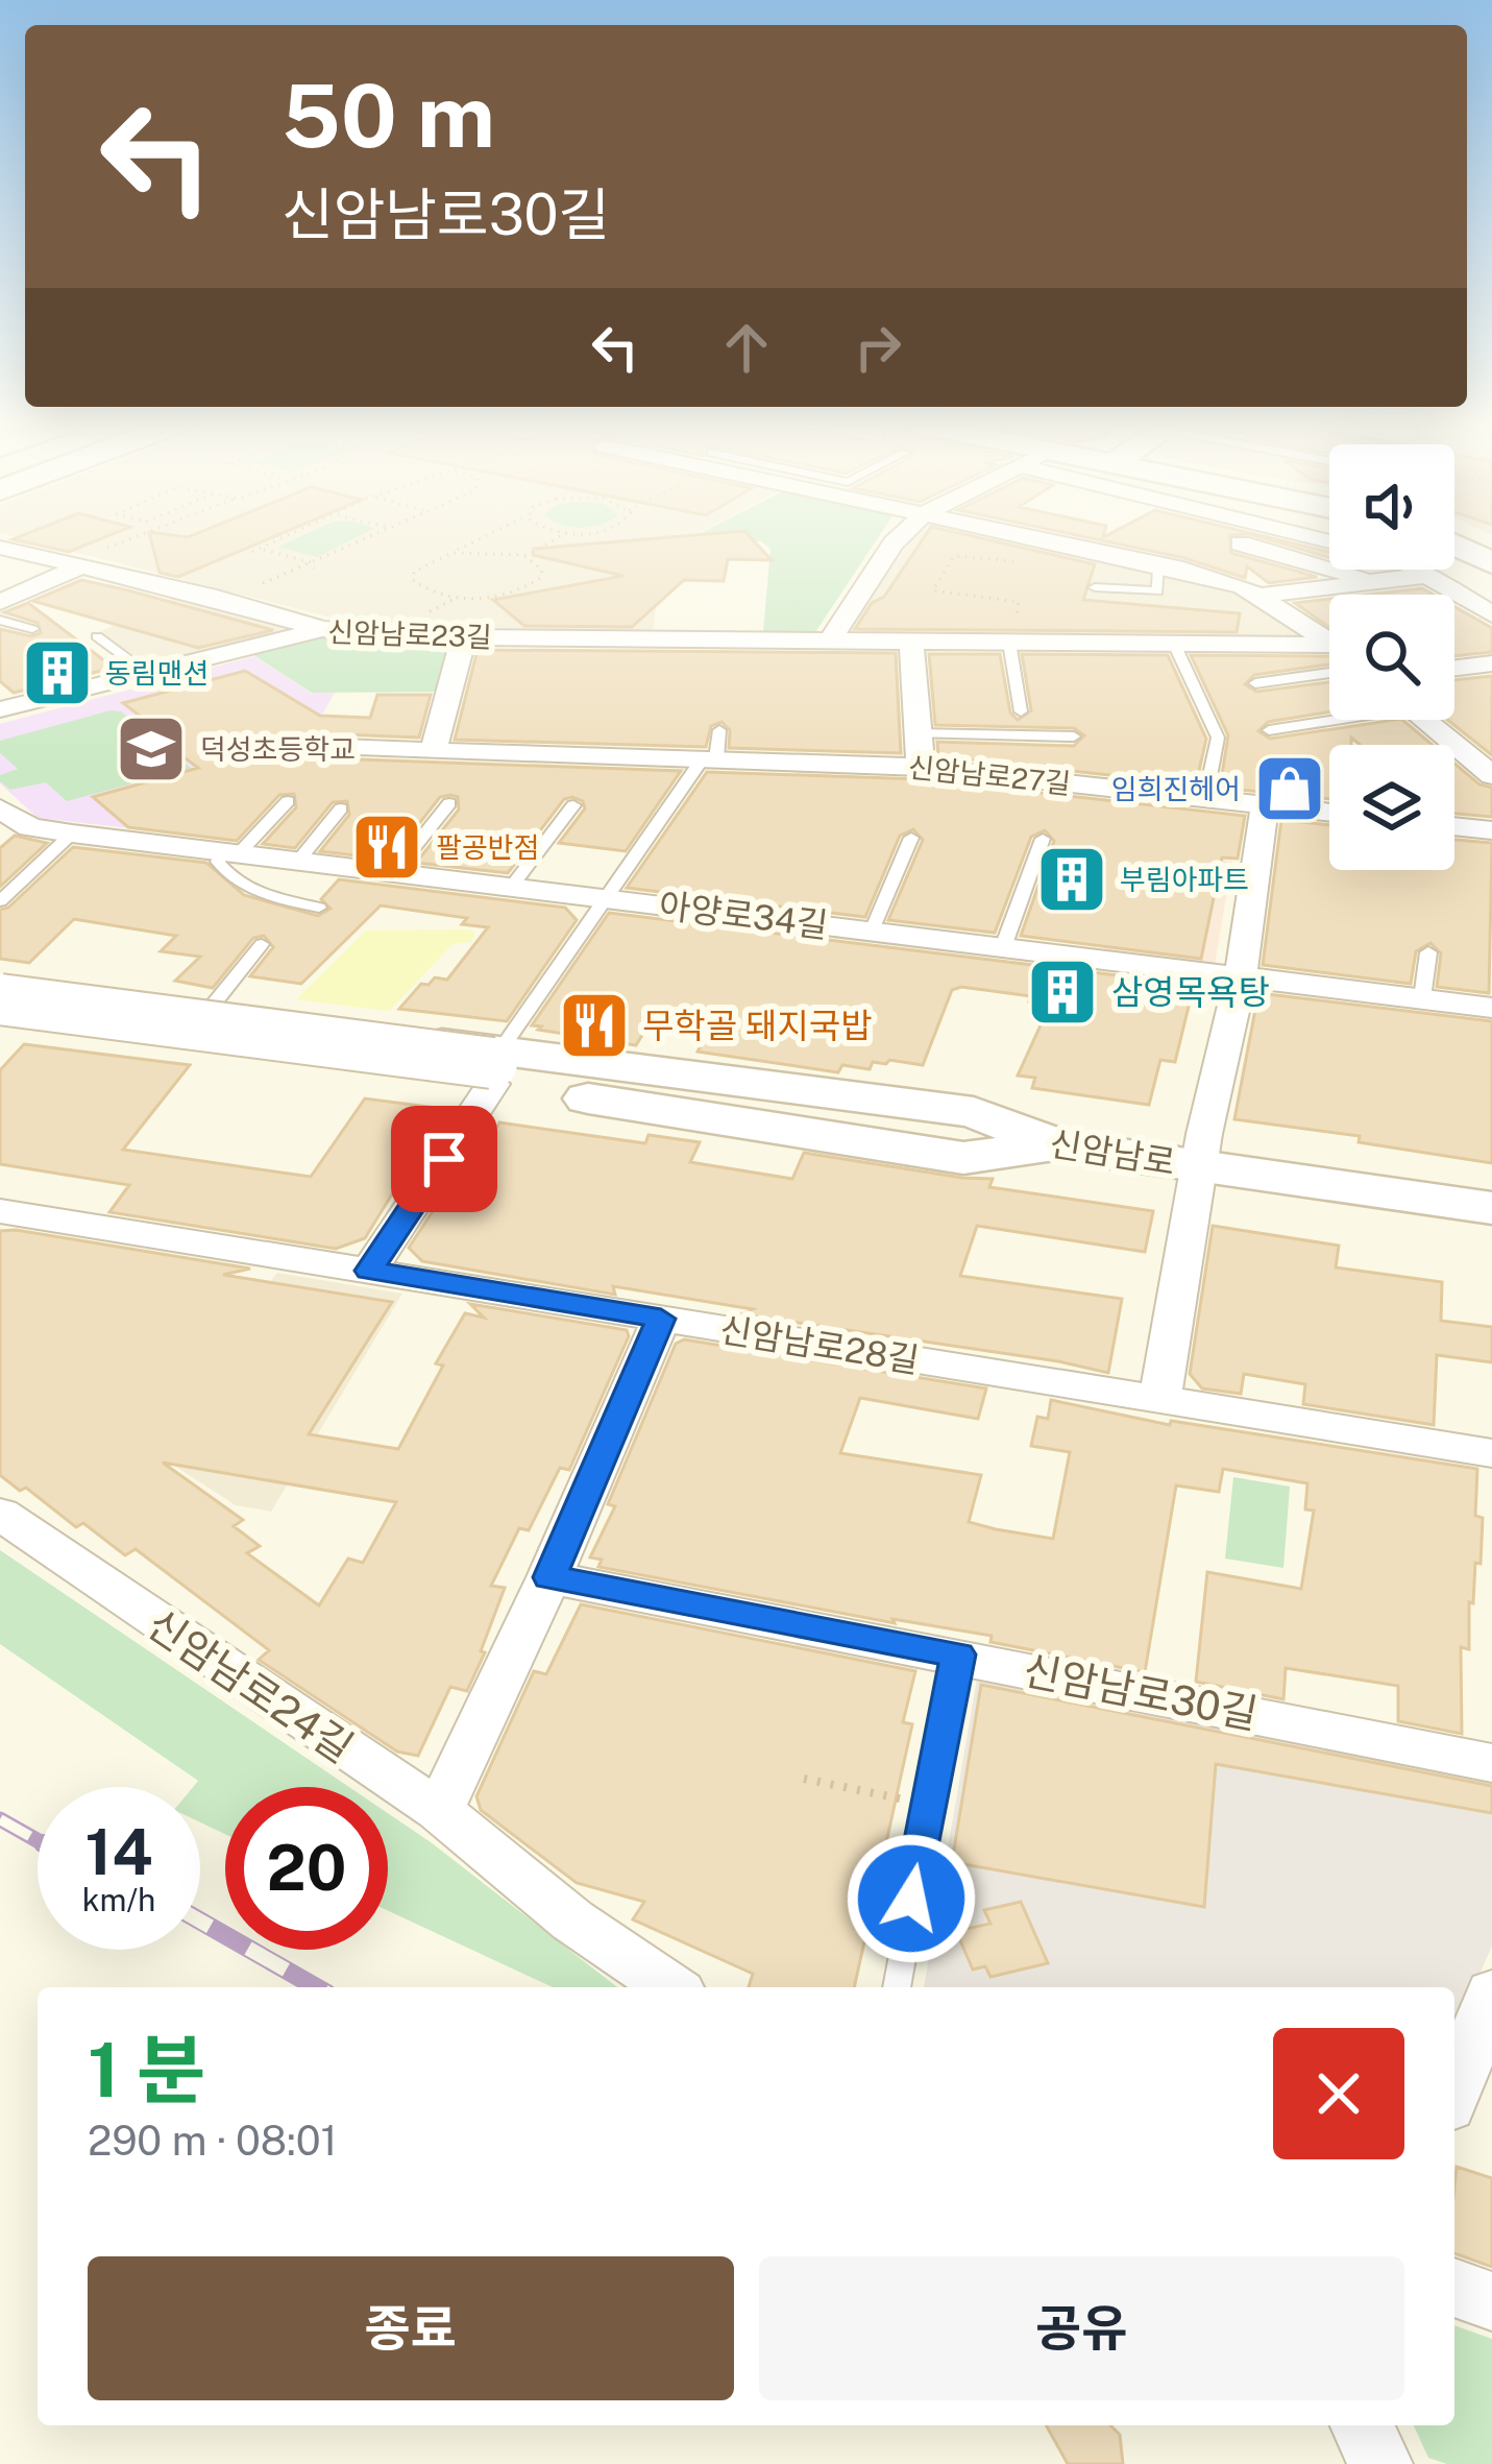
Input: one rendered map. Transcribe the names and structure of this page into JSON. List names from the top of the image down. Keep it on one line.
{"streets":{"main road":["신암남로"],"street":["신암남로23길","신암남로27길","아양로34길","신암남로28길","신암남로24길","신암남로30길"]},"places":{"building":["동림맨션","부림아파트","삼영목욕탕"],"school or university":["덕성초등학교"],"shop":["임희진헤어"],"restaurant":["팔공반점","무학골 돼지국밥"]},"page":{"turn":["50 m","신암남로30길"],"speed":"14 km/h","limit":"20","heading":["1 분","290 m · 08:01"],"buttons":["종료","공유"]}}
